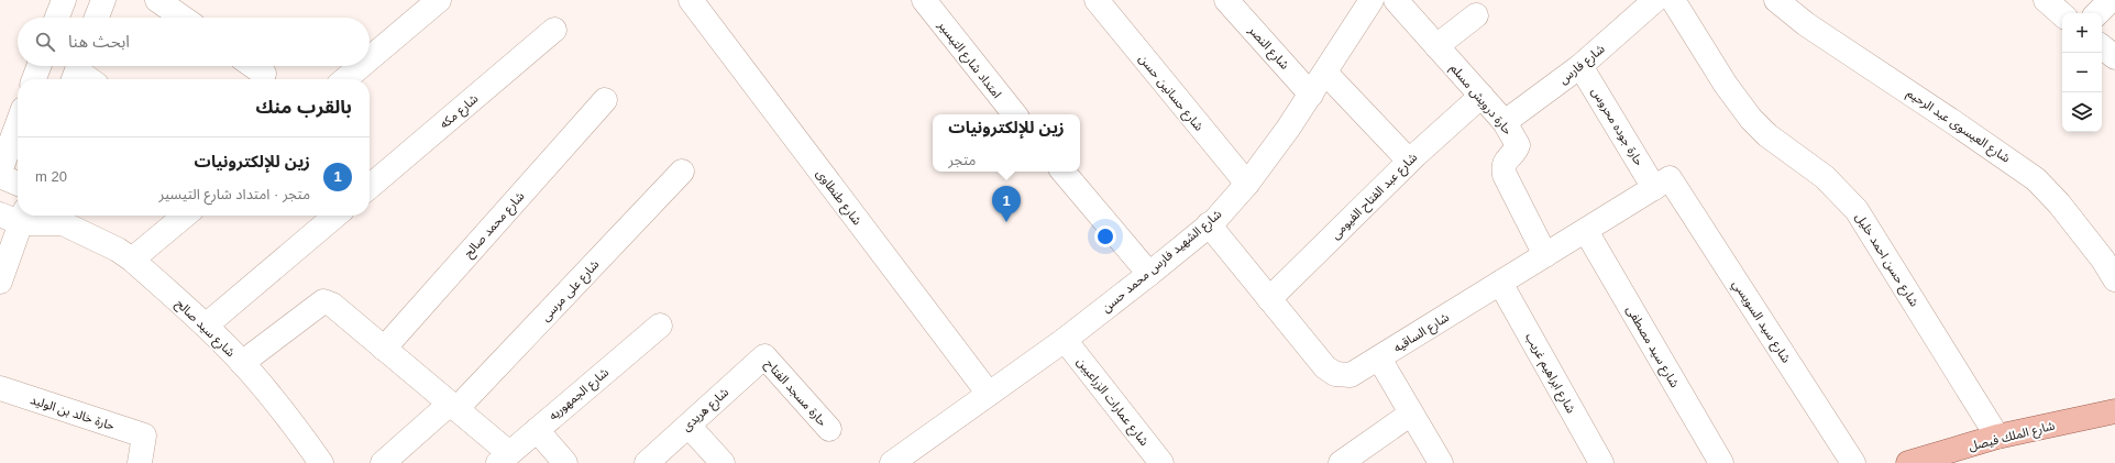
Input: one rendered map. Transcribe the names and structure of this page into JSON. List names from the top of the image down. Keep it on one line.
{"streets":{"main road":["شارع الملك فيصل"],"street":["شارع النصر","امتداد شارع التيسير","شارع فارس","شارع حسانين حسن","حارة درويش مسلم","شارع مكه","شارع العيسوى عبد الرحيم","حارة جوده محروس","شارع عبد الفتاح الفيومى","شارع طنطاوى","شارع محمد صالح","شارع حسن احمد خليل","شارع الشهيد فارس محمد حسن","شارع على مرسى","شارع سيد السويسي","شارع سيد صالح","شارع الساقيه","شارع سيد مصطفى","شارع ابراهيم غريب","حارة مسجد الفتاح","شارع الجمهوريه","شارع عمارات الزراعيين","شارع هريدى","حارة خالد بن الوليد"]},"crossings":[["شارع النصر","شارع الشهيد فارس محمد حسن"],["شارع فارس","حارة درويش مسلم"],["شارع فارس","حارة جوده محروس"],["شارع حسانين حسن","شارع الشهيد فارس محمد حسن"],["حارة درويش مسلم","شارع عبد الفتاح الفيومى"],["حارة درويش مسلم","شارع الساقيه"],["حارة جوده محروس","شارع سيد السويسي"],["حارة جوده محروس","شارع الساقيه"],["شارع عبد الفتاح الفيومى","شارع الساقيه"],["شارع طنطاوى","شارع الشهيد فارس محمد حسن"],["شارع حسن احمد خليل","شارع الملك فيصل"],["شارع الشهيد فارس محمد حسن","شارع الساقيه"],["شارع الشهيد فارس محمد حسن","شارع عمارات الزراعيين"],["شارع سيد السويسي","شارع الساقيه"],["شارع الساقيه","شارع سيد مصطفى"],["شارع الساقيه","شارع ابراهيم غريب"],["حارة مسجد الفتاح","شارع هريدى"]],"page":{"map_buttons":["+","−"],"search":"ابحث هنا","heading":"بالقرب منك","popup":["زين للإلكترونيات","متجر"],"list":[{"mark":"1","name":"زين للإلكترونيات","note":"متجر · امتداد شارع التيسير","value":"20 m"}],"pins":"1"}}
